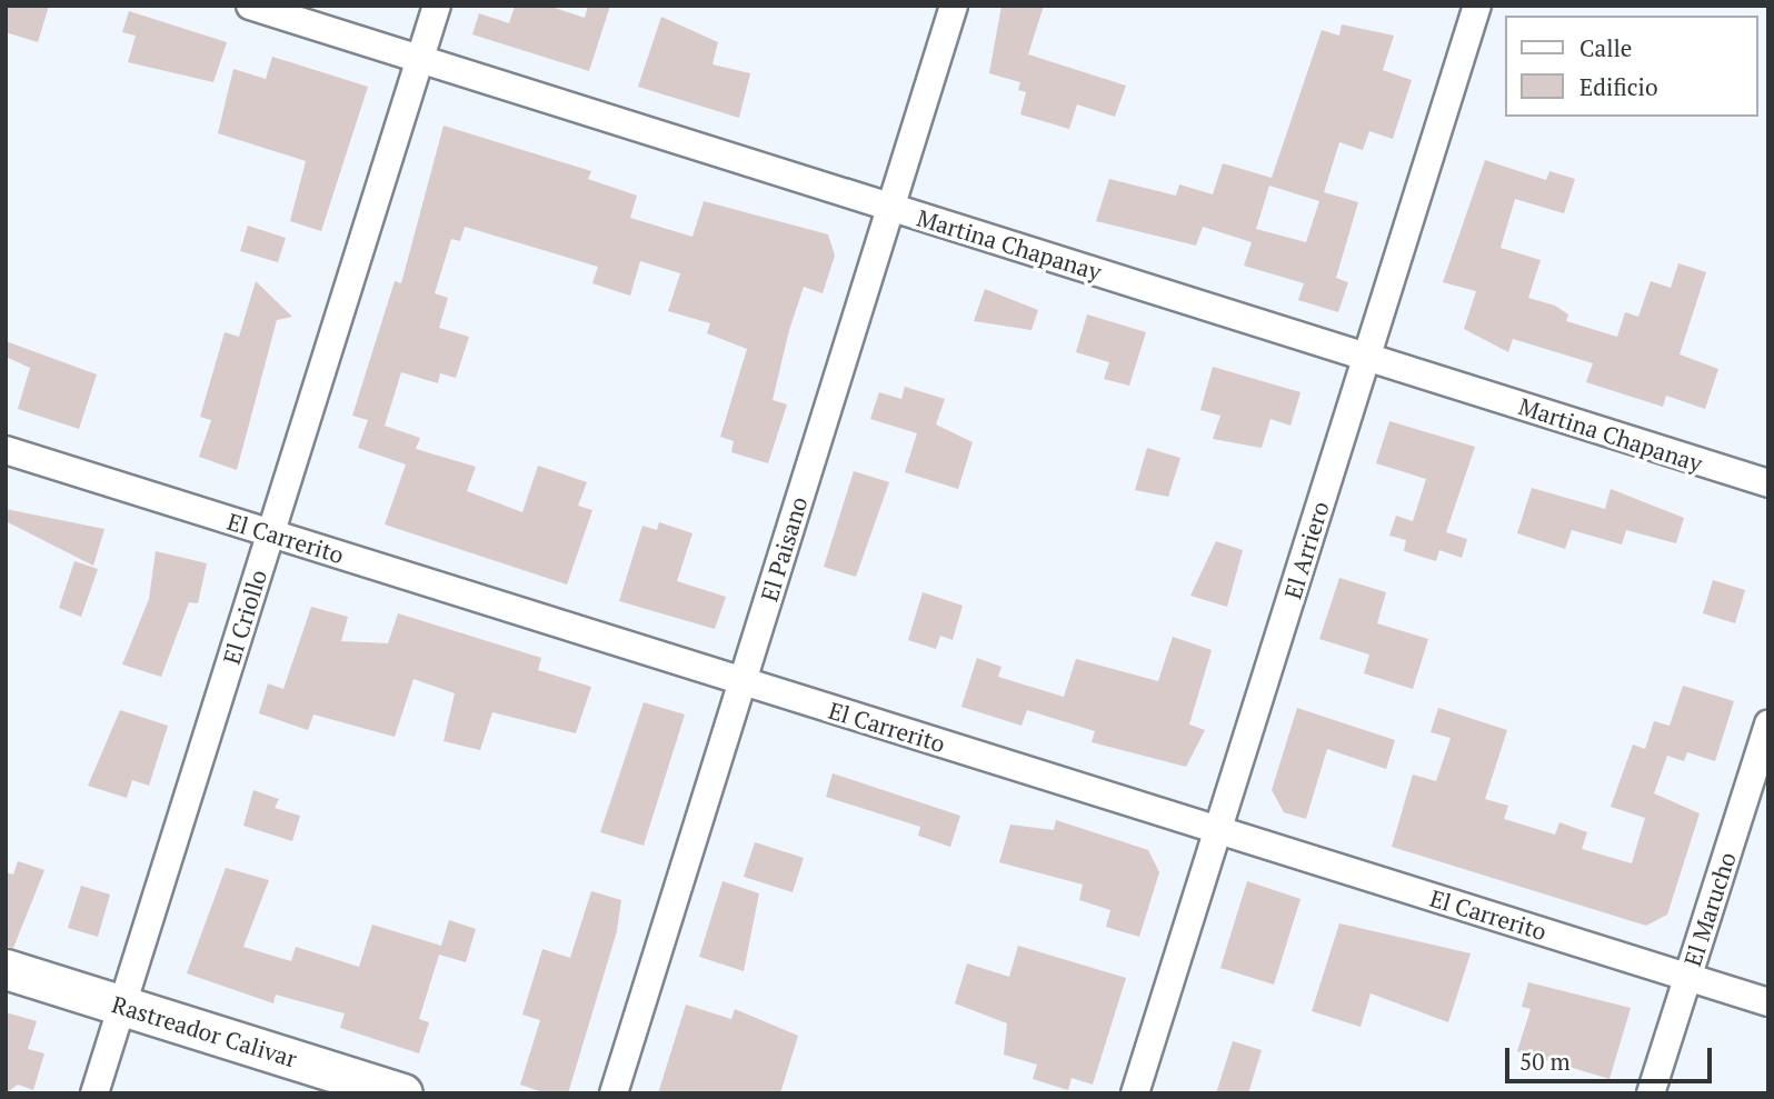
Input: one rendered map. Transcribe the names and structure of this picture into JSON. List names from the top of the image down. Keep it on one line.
{"streets":{"main road":["Rastreador Calivar"],"street":["Martina Chapanay","El Carrerito","El Paisano","El Arriero","El Criollo","El Marucho"]},"crossings":[["Martina Chapanay","El Paisano"],["Martina Chapanay","El Arriero"],["Martina Chapanay","El Criollo"],["El Carrerito","El Paisano"],["El Carrerito","El Arriero"],["El Carrerito","El Criollo"],["El Carrerito","El Marucho"],["El Criollo","Rastreador Calivar"]],"legend":["Calle","Edificio"],"scale_bar":"50 m"}
